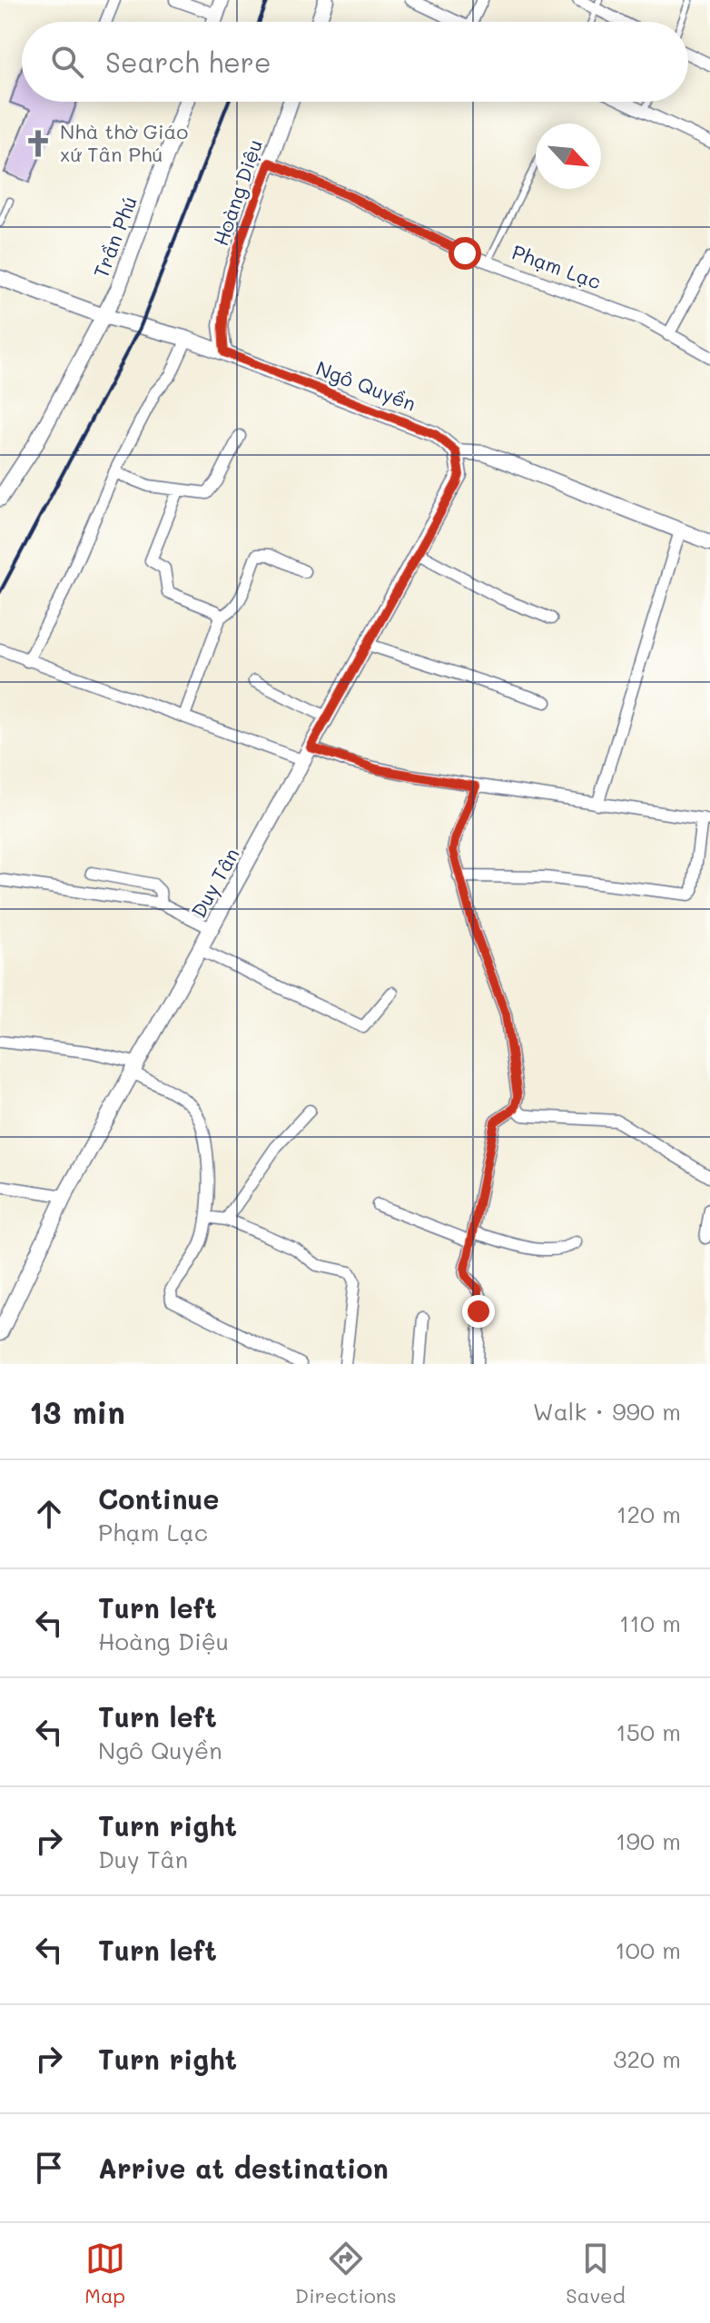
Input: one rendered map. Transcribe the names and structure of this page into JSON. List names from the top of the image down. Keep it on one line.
{"streets":{"street":["Hoàng Diệu","Trần Phú","Phạm Lạc","Ngô Quyền","Duy Tân"]},"crossings":[["Hoàng Diệu","Phạm Lạc"],["Hoàng Diệu","Ngô Quyền"],["Trần Phú","Ngô Quyền"],["Ngô Quyền","Duy Tân"]],"places":{"church":["Nhà thờ Giáo xứ Tân Phú"]},"north":"bottom right","page":{"search":"Search here","heading":["13 min","Walk · 990 m"],"list":[["Continue","Phạm Lạc","120 m"],["Turn left","Hoàng Diệu","110 m"],["Turn left","Ngô Quyền","150 m"],["Turn right","Duy Tân","190 m"],["Turn left","100 m"],["Turn right","320 m"],"Arrive at destination"],"nav":["Map","Directions","Saved"]}}
